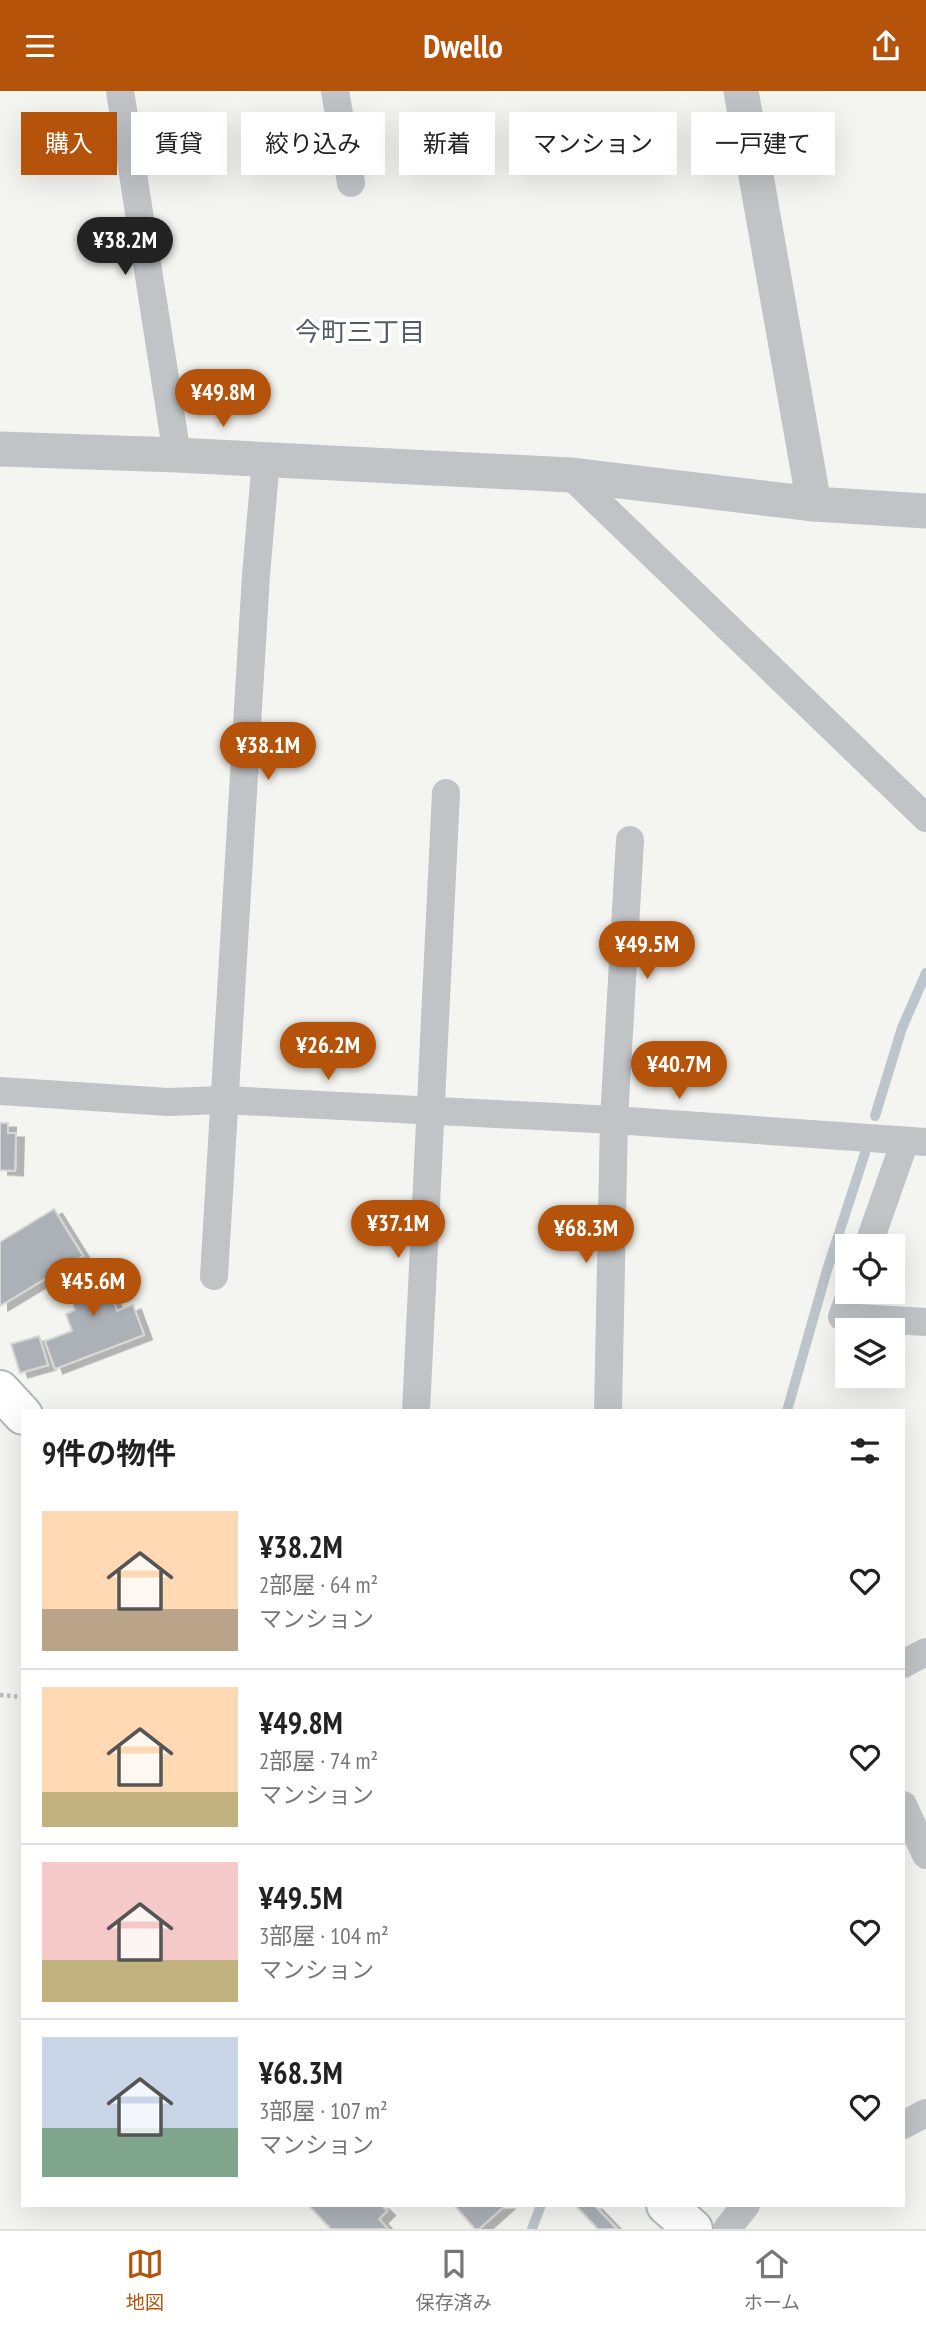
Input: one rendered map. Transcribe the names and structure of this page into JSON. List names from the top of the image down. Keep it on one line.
{"districts":["今町三丁目"],"page":{"header":"Dwello","chip":["購入","賃貸","絞り込み","新着","マンション","一戸建て"],"price":["¥38.2M","¥49.8M","¥38.1M","¥49.5M","¥26.2M","¥40.7M","¥37.1M","¥68.3M","¥45.6M"],"heading":"9件の物件","list":[{"name":"¥38.2M","note":"2部屋 · 64 m² · マンション"},{"name":"¥49.8M","note":"2部屋 · 74 m² · マンション"},{"name":"¥49.5M","note":"3部屋 · 104 m² · マンション"},{"name":"¥68.3M","note":"3部屋 · 107 m² · マンション"}],"tabs":["地図","保存済み","ホーム"]}}
